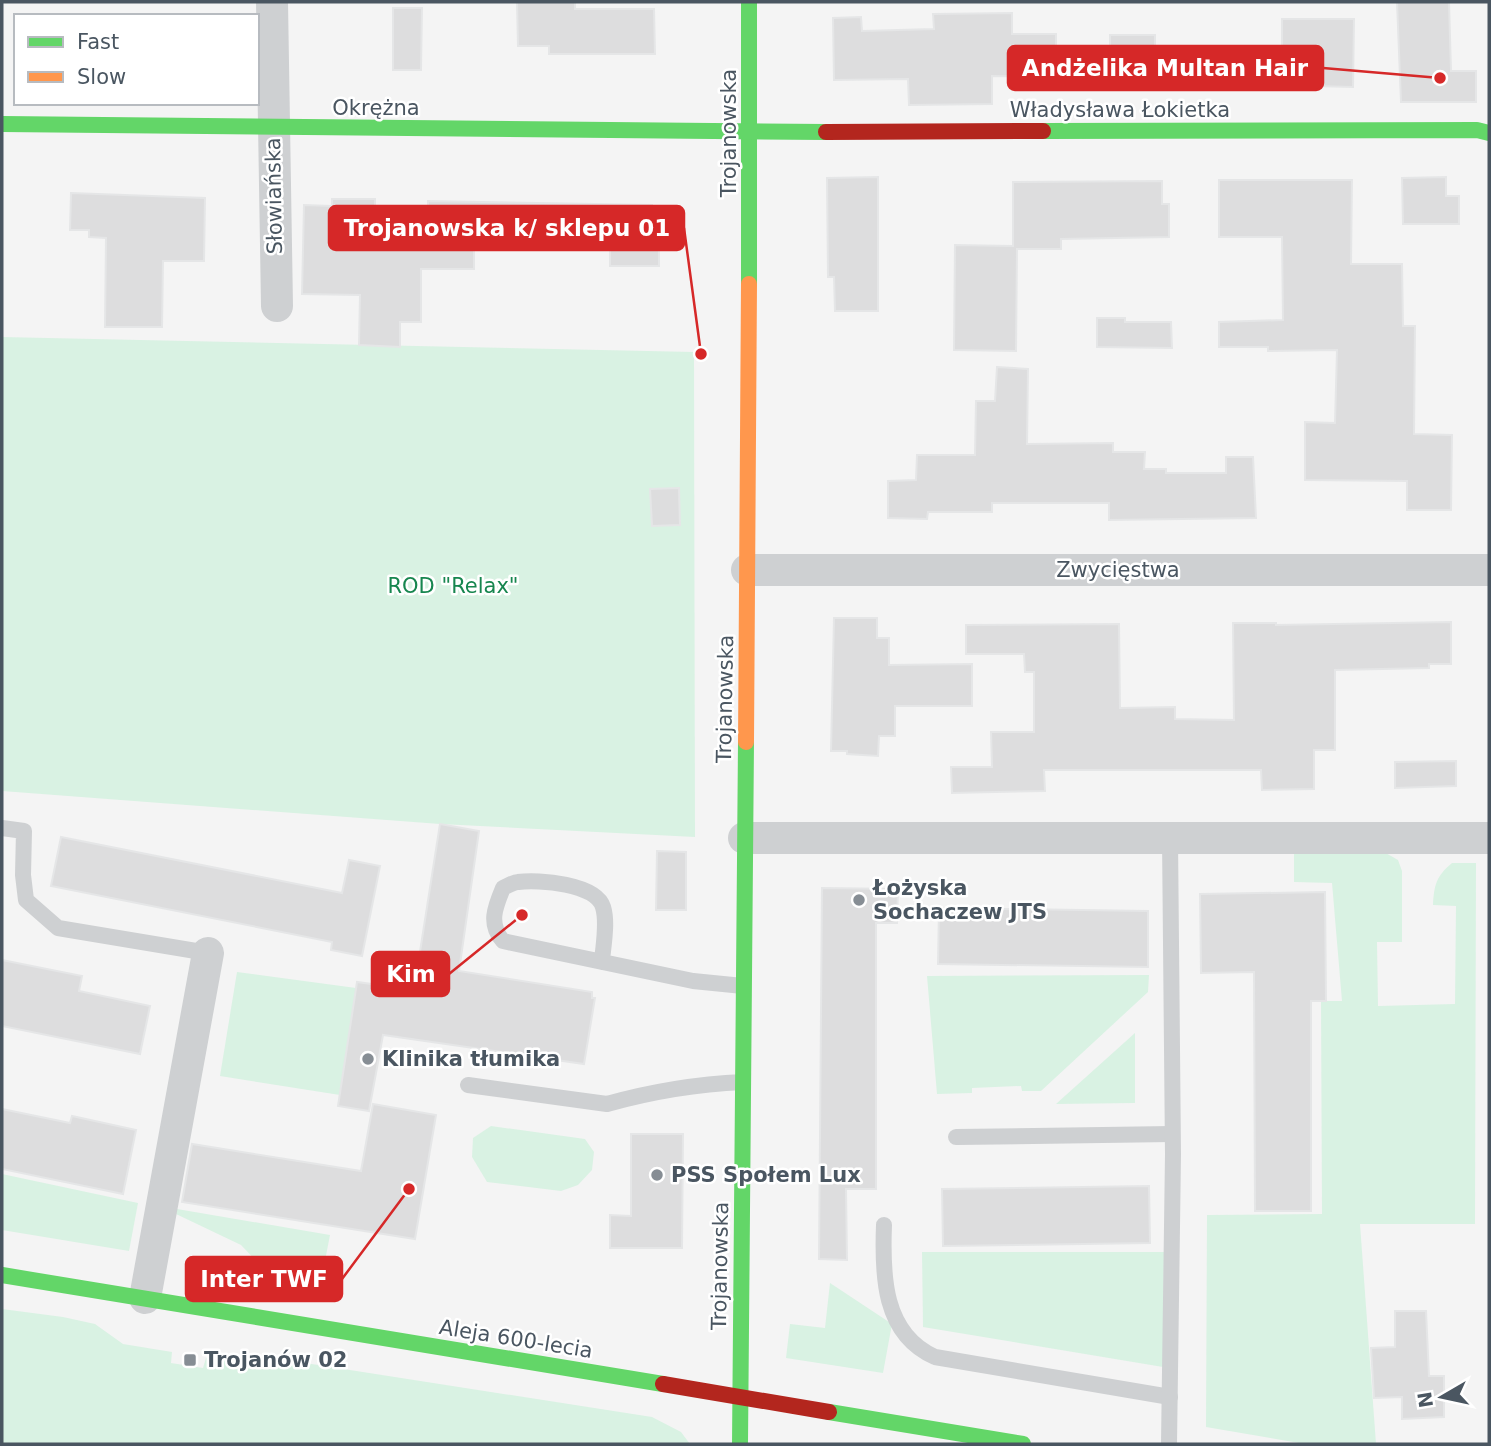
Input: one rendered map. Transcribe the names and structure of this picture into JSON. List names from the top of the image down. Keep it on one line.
{"streets":{"street":["Okrężna","Władysława Łokietka","Trojanowska","Słowiańska","Zwycięstwa","Aleja 600-lecia"]},"crossings":[["Okrężna","Władysława Łokietka"],["Okrężna","Trojanowska"],["Okrężna","Słowiańska"],["Władysława Łokietka","Trojanowska"],["Trojanowska","Zwycięstwa"],["Trojanowska","Aleja 600-lecia"]],"parks":["ROD \"Relax\""],"places":{"other":["Andżelika Multan Hair","Trojanowska k/ sklepu 01","Łożyska Sochaczew JTS","Kim","Klinika tłumika","PSS Społem Lux","Inter TWF"],"transit":["Trojanów 02"]},"legend":["Fast","Slow"],"north":"left"}
